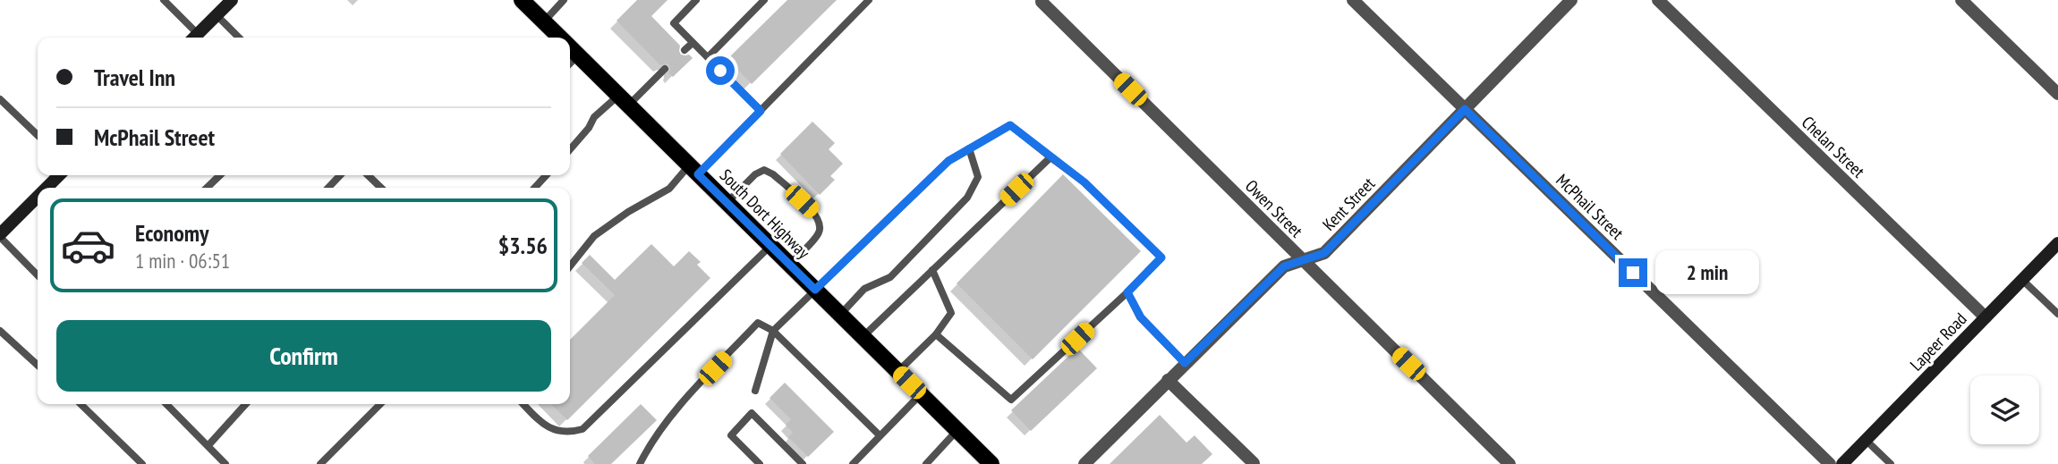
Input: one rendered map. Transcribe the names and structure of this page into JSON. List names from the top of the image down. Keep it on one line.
{"streets":{"main road":["South Dort Highway","Lapeer Road"],"street":["Chelan Street","Kent Street","McPhail Street","Owen Street"]},"crossings":[["Chelan Street","Lapeer Road"],["Kent Street","McPhail Street"],["Kent Street","Owen Street"]],"page":{"banner":["Travel Inn","McPhail Street"],"list":[{"name":"Economy","note":"1 min · 06:51","value":"$3.56"}],"bubble":"2 min","buttons":"Confirm"}}
